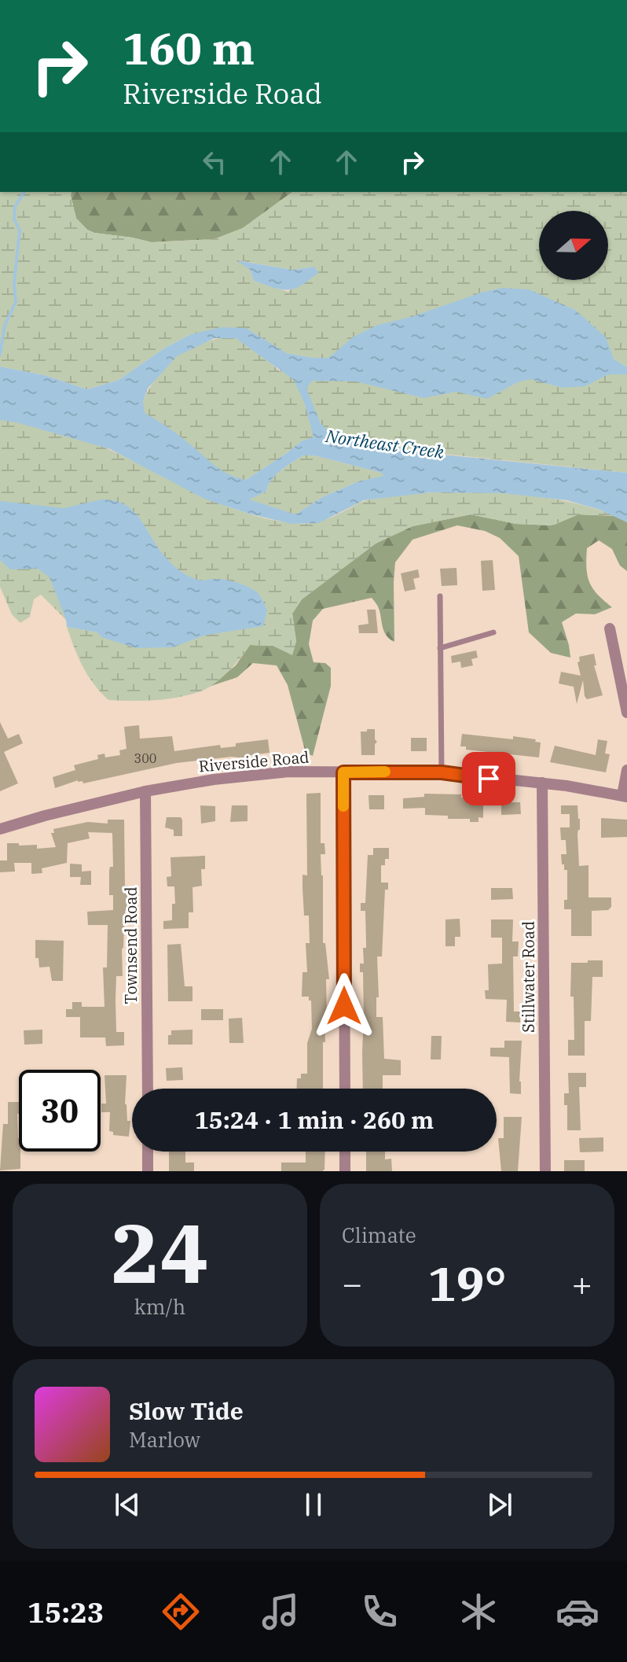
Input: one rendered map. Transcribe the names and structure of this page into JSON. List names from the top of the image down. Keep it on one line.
{"streets":{"street":["Riverside Road","Townsend Road","Stillwater Road"]},"crossings":[["Riverside Road","Townsend Road"],["Riverside Road","Stillwater Road"]],"water":["Northeast Creek"],"house_numbers":["300"],"north":"right","page":{"turn":["160 m","Riverside Road"],"limit":"30","trip":"15:24 · 1 min · 260 m","tile":[["24","km/h"],"Climate"],"heat":["−","19°","+"],"song":["Slow Tide","Marlow"],"tabs":"15:23"}}
